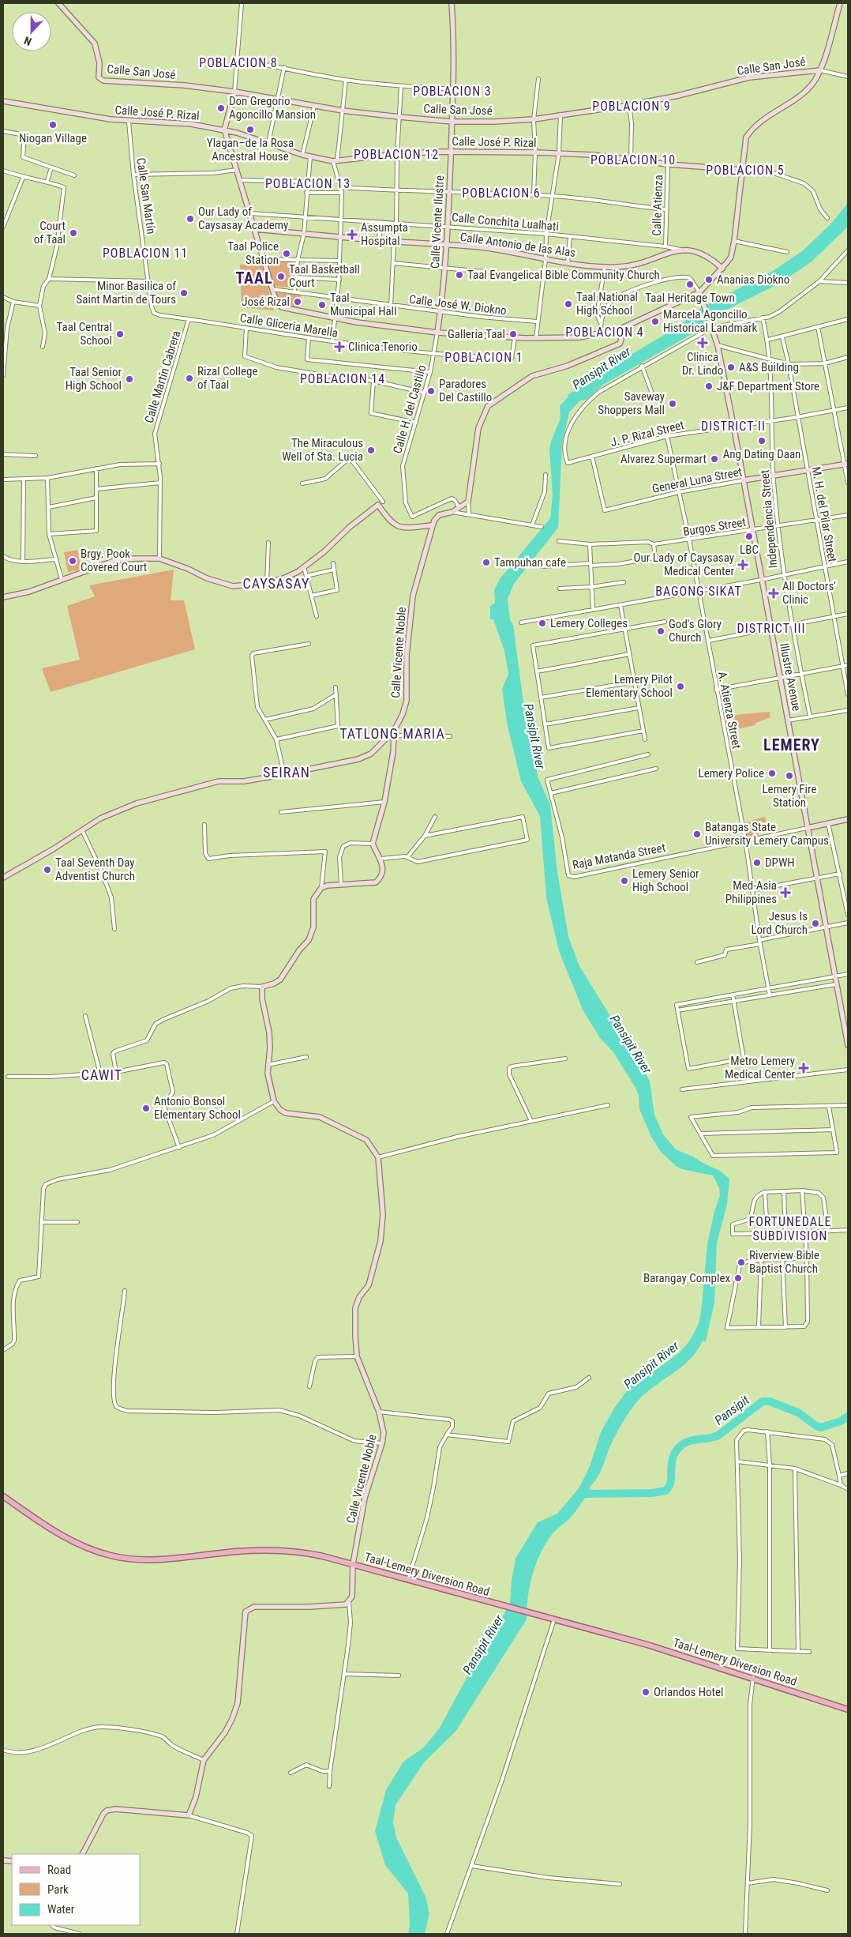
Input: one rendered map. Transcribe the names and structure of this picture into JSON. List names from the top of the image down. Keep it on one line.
{"streets":{"main road":["Taal-Lemery Diversion Road"],"street":["Calle San José","Calle José P. Rizal","Calle San Martín","Calle Atienza","Calle Vicente Ilustre","Calle Conchita Lualhati","Calle Antonio de las Alas","Calle José W. Diokno","Calle Gliceria Marella","Calle Martín Cabrera","Calle H. del Castillo","J. P. Rizal Street","General Luna Street","M. H. del Pilar Street","Independencia Street","Burgos Street","Calle Vicente Noble","Illustre Avenue","A. Atienza Street","Raja Matanda Street"]},"crossings":[["Calle San José","Calle Vicente Ilustre"],["Calle José P. Rizal","Calle San Martín"],["Calle José P. Rizal","Calle Atienza"],["Calle José P. Rizal","Calle Vicente Ilustre"],["Calle San Martín","Calle Gliceria Marella"],["Calle Atienza","Calle Conchita Lualhati"],["Calle Vicente Ilustre","Calle Conchita Lualhati"],["Calle Vicente Ilustre","Calle Antonio de las Alas"],["Calle Vicente Ilustre","Calle José W. Diokno"],["Calle Vicente Ilustre","Calle H. del Castillo"],["Calle Conchita Lualhati","Calle Antonio de las Alas"],["Calle Gliceria Marella","Calle Martín Cabrera"],["Calle Gliceria Marella","Calle H. del Castillo"],["J. P. Rizal Street","General Luna Street"],["J. P. Rizal Street","M. H. del Pilar Street"],["J. P. Rizal Street","Independencia Street"],["J. P. Rizal Street","Illustre Avenue"],["J. P. Rizal Street","A. Atienza Street"],["General Luna Street","M. H. del Pilar Street"],["General Luna Street","Independencia Street"],["General Luna Street","Illustre Avenue"],["General Luna Street","A. Atienza Street"],["M. H. del Pilar Street","Burgos Street"],["Independencia Street","Burgos Street"],["Burgos Street","Illustre Avenue"],["Burgos Street","A. Atienza Street"],["Calle Vicente Noble","Taal-Lemery Diversion Road"],["Illustre Avenue","Raja Matanda Street"],["A. Atienza Street","Raja Matanda Street"]],"districts":["POBLACION 8","POBLACION 3","POBLACION 9","POBLACION 12","POBLACION 10","POBLACION 5","POBLACION 13","POBLACION 6","POBLACION 11","TAAL","POBLACION 4","POBLACION 1","POBLACION 14","DISTRICT II","CAYSASAY","BAGONG SIKAT","DISTRICT III","TATLONG MARIA","LEMERY","SEIRAN","CAWIT","FORTUNEDALE SUBDIVISION"],"water":["Pansipit River","Pansipit"],"places":{"other":["Don Gregorio Agoncillo Mansion","Niogan Village","Ylagan–de la Rosa Ancestral House","Our Lady of Caysasay Academy","Court of Taal","Taal Police Station","Taal Evangelical Bible Community Church","Taal Basketball Court","Ananias Diokno","Taal Heritage Town","Minor Basilica of Saint Martin de Tours","José Rizal","Taal National High School","Taal Municipal Hall","Marcela Agoncillo Historical Landmark","Taal Central School","Galleria Taal","A&S Building","Rizal College of Taal","Taal Senior High School","J&F Department Store","Paradores Del Castillo","Saveway Shoppers Mall","Ang Dating Daan","The Miraculous Well of Sta. Lucia","Alvarez Supermart","LBC","Brgy. Pook Covered Court","Tampuhan cafe","Lemery Colleges","God's Glory Church","Lemery Pilot Elementary School","Lemery Police","Lemery Fire Station","Batangas State University Lemery Campus","DPWH","Taal Seventh Day Adventist Church","Lemery Senior High School","Jesus Is Lord Church","Antonio Bonsol Elementary School","Riverview Bible Baptist Church","Barangay Complex","Orlandos Hotel"],"health":["Assumpta Hospital","Clinica Dr. Lindo","Clinica Tenorio","Our Lady of Caysasay Medical Center","All Doctors' Clinic","Med-Asia Philippines","Metro Lemery Medical Center"]},"legend":["Road","Park","Water"],"north":"bottom"}
